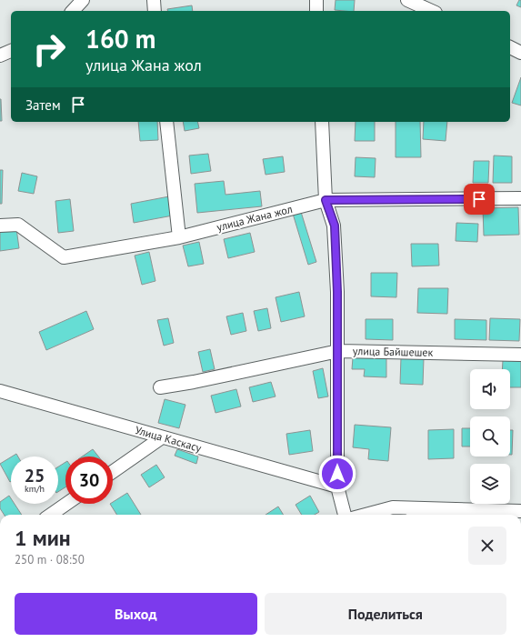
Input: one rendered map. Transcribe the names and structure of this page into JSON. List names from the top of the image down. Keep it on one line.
{"streets":{"street":["улица Жана жол","улица Байшешек","Улица Каскасу"]},"page":{"turn":["160 m","улица Жана жол"],"then":"Затем","speed":"25 km/h","limit":"30","heading":["1 мин","250 m · 08:50"],"buttons":["Выход","Поделиться"]}}
